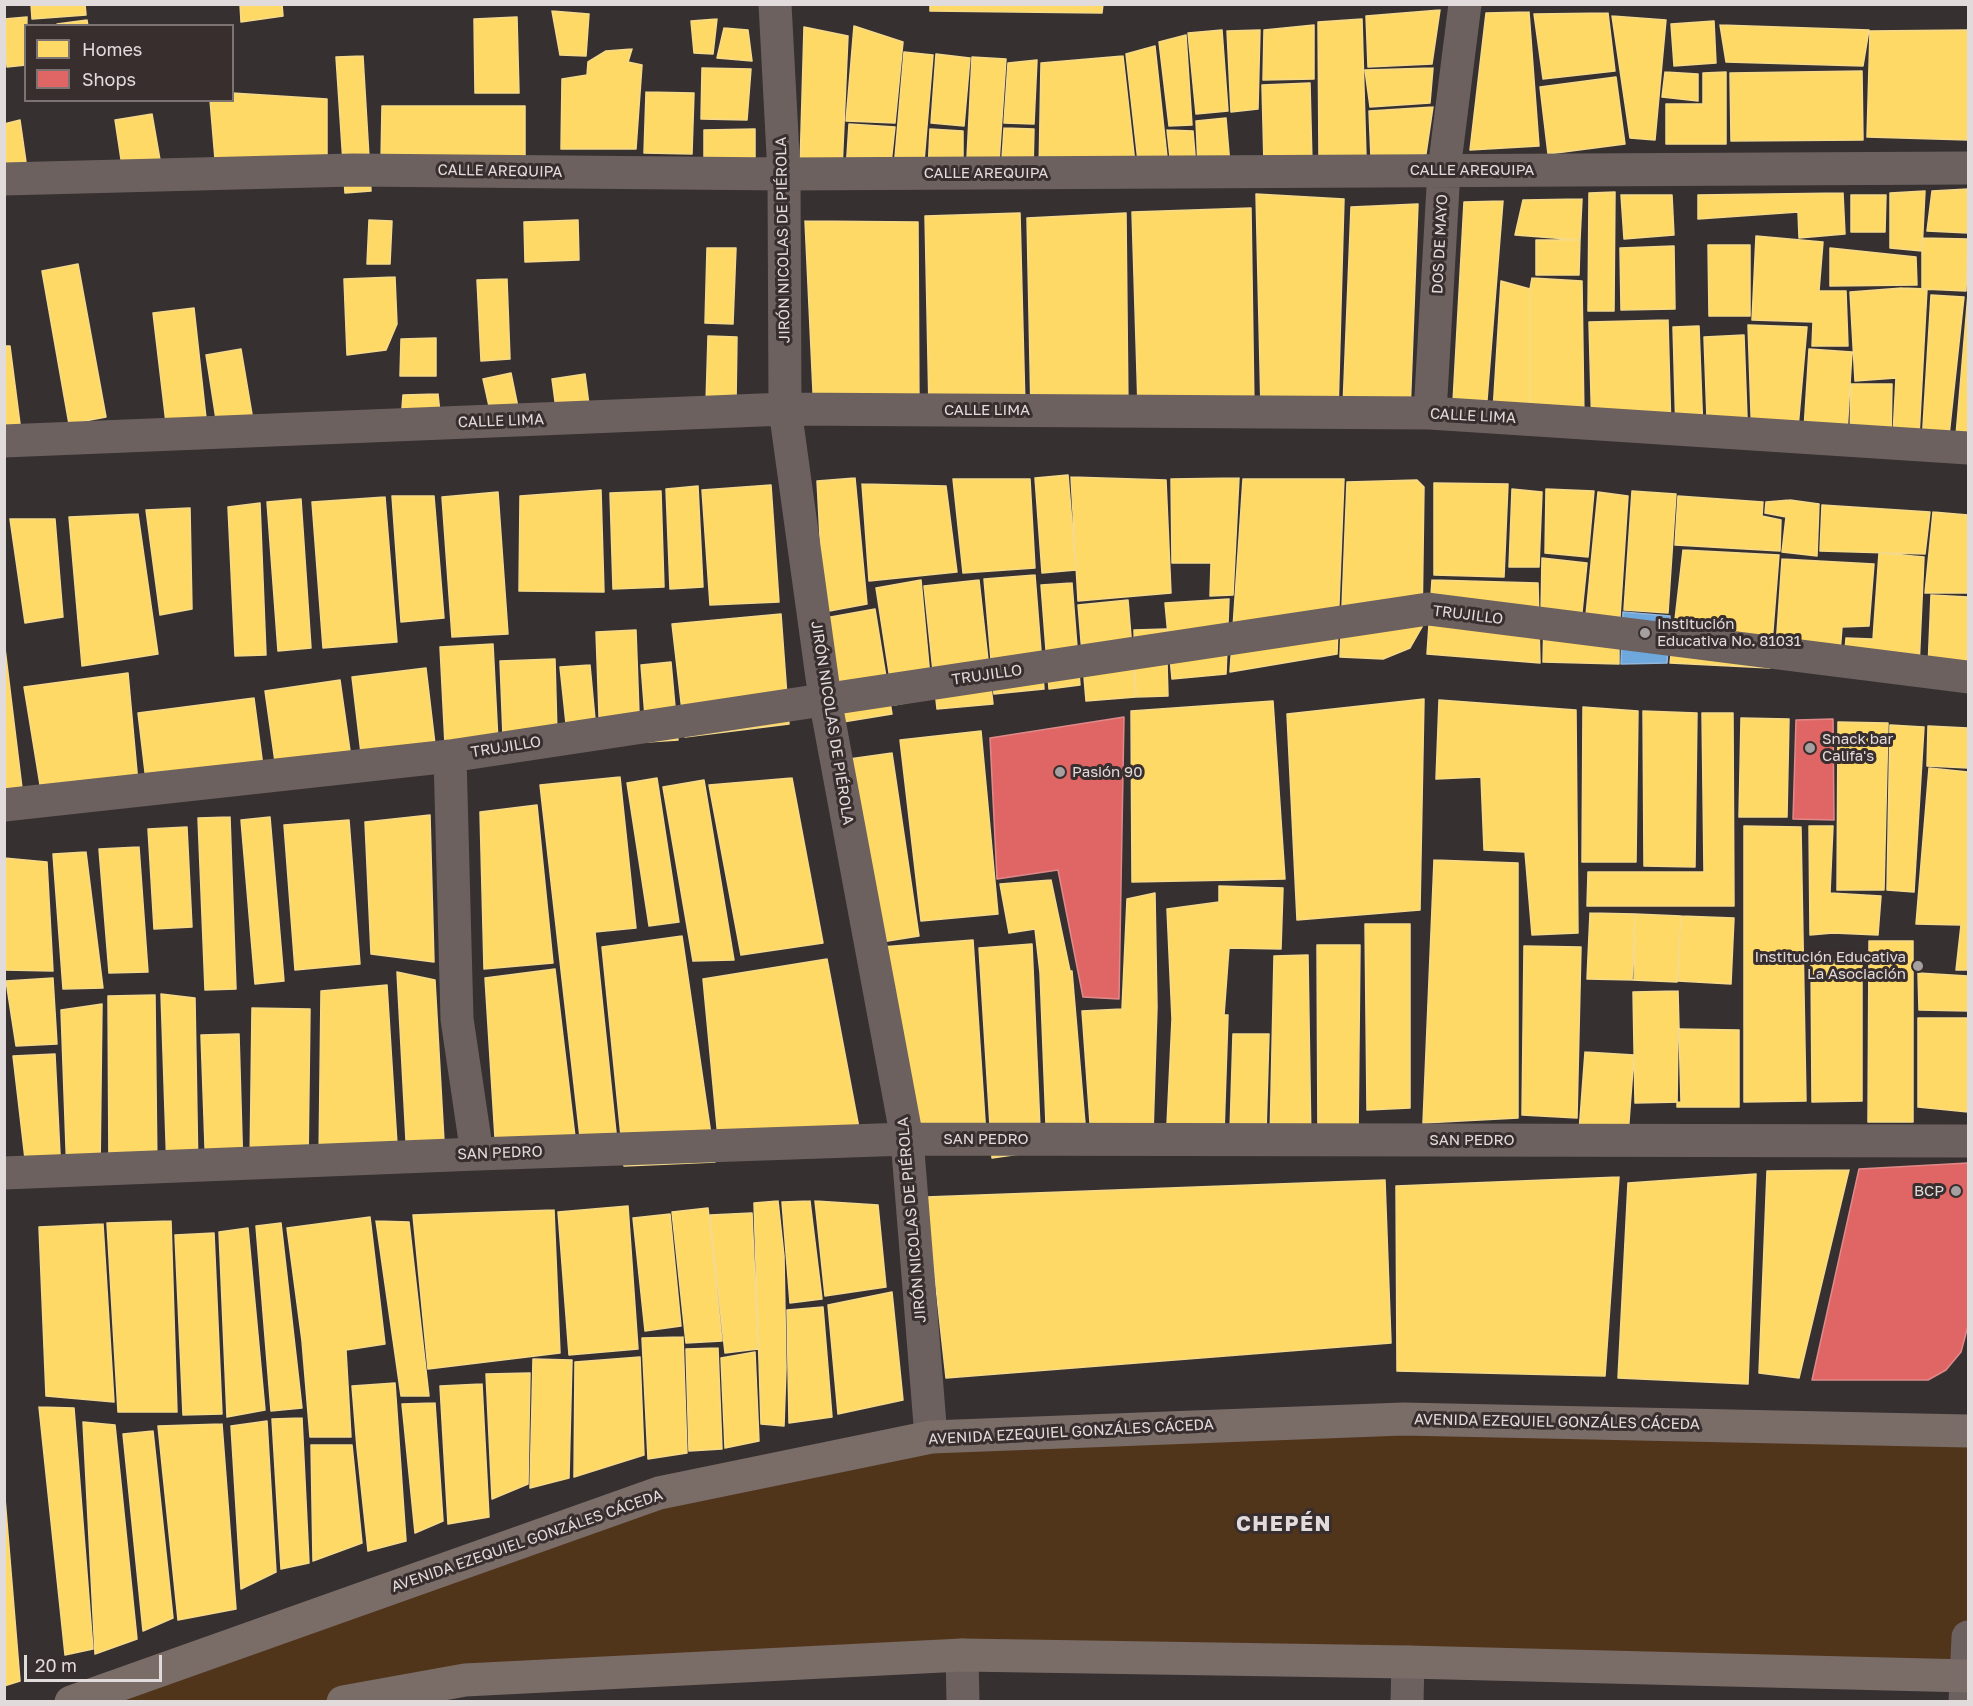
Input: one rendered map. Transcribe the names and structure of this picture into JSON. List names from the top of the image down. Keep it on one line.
{"streets":{"main road":["AVENIDA EZEQUIEL GONZÁLES CÁCEDA"],"street":["CALLE AREQUIPA","JIRÓN NICOLAS DE PIÉROLA","DOS DE MAYO","CALLE LIMA","TRUJILLO","SAN PEDRO"]},"crossings":[["CALLE AREQUIPA","JIRÓN NICOLAS DE PIÉROLA"],["CALLE AREQUIPA","DOS DE MAYO"],["JIRÓN NICOLAS DE PIÉROLA","CALLE LIMA"],["JIRÓN NICOLAS DE PIÉROLA","TRUJILLO"],["JIRÓN NICOLAS DE PIÉROLA","SAN PEDRO"],["JIRÓN NICOLAS DE PIÉROLA","AVENIDA EZEQUIEL GONZÁLES CÁCEDA"],["DOS DE MAYO","CALLE LIMA"]],"districts":["CHEPÉN"],"places":["Institución Educativa No. 81031","Snack bar Califa's","Pasión 90","Institución Educativa La Asociación","BCP"],"legend":["Homes","Shops"],"scale_bar":"20 m"}
